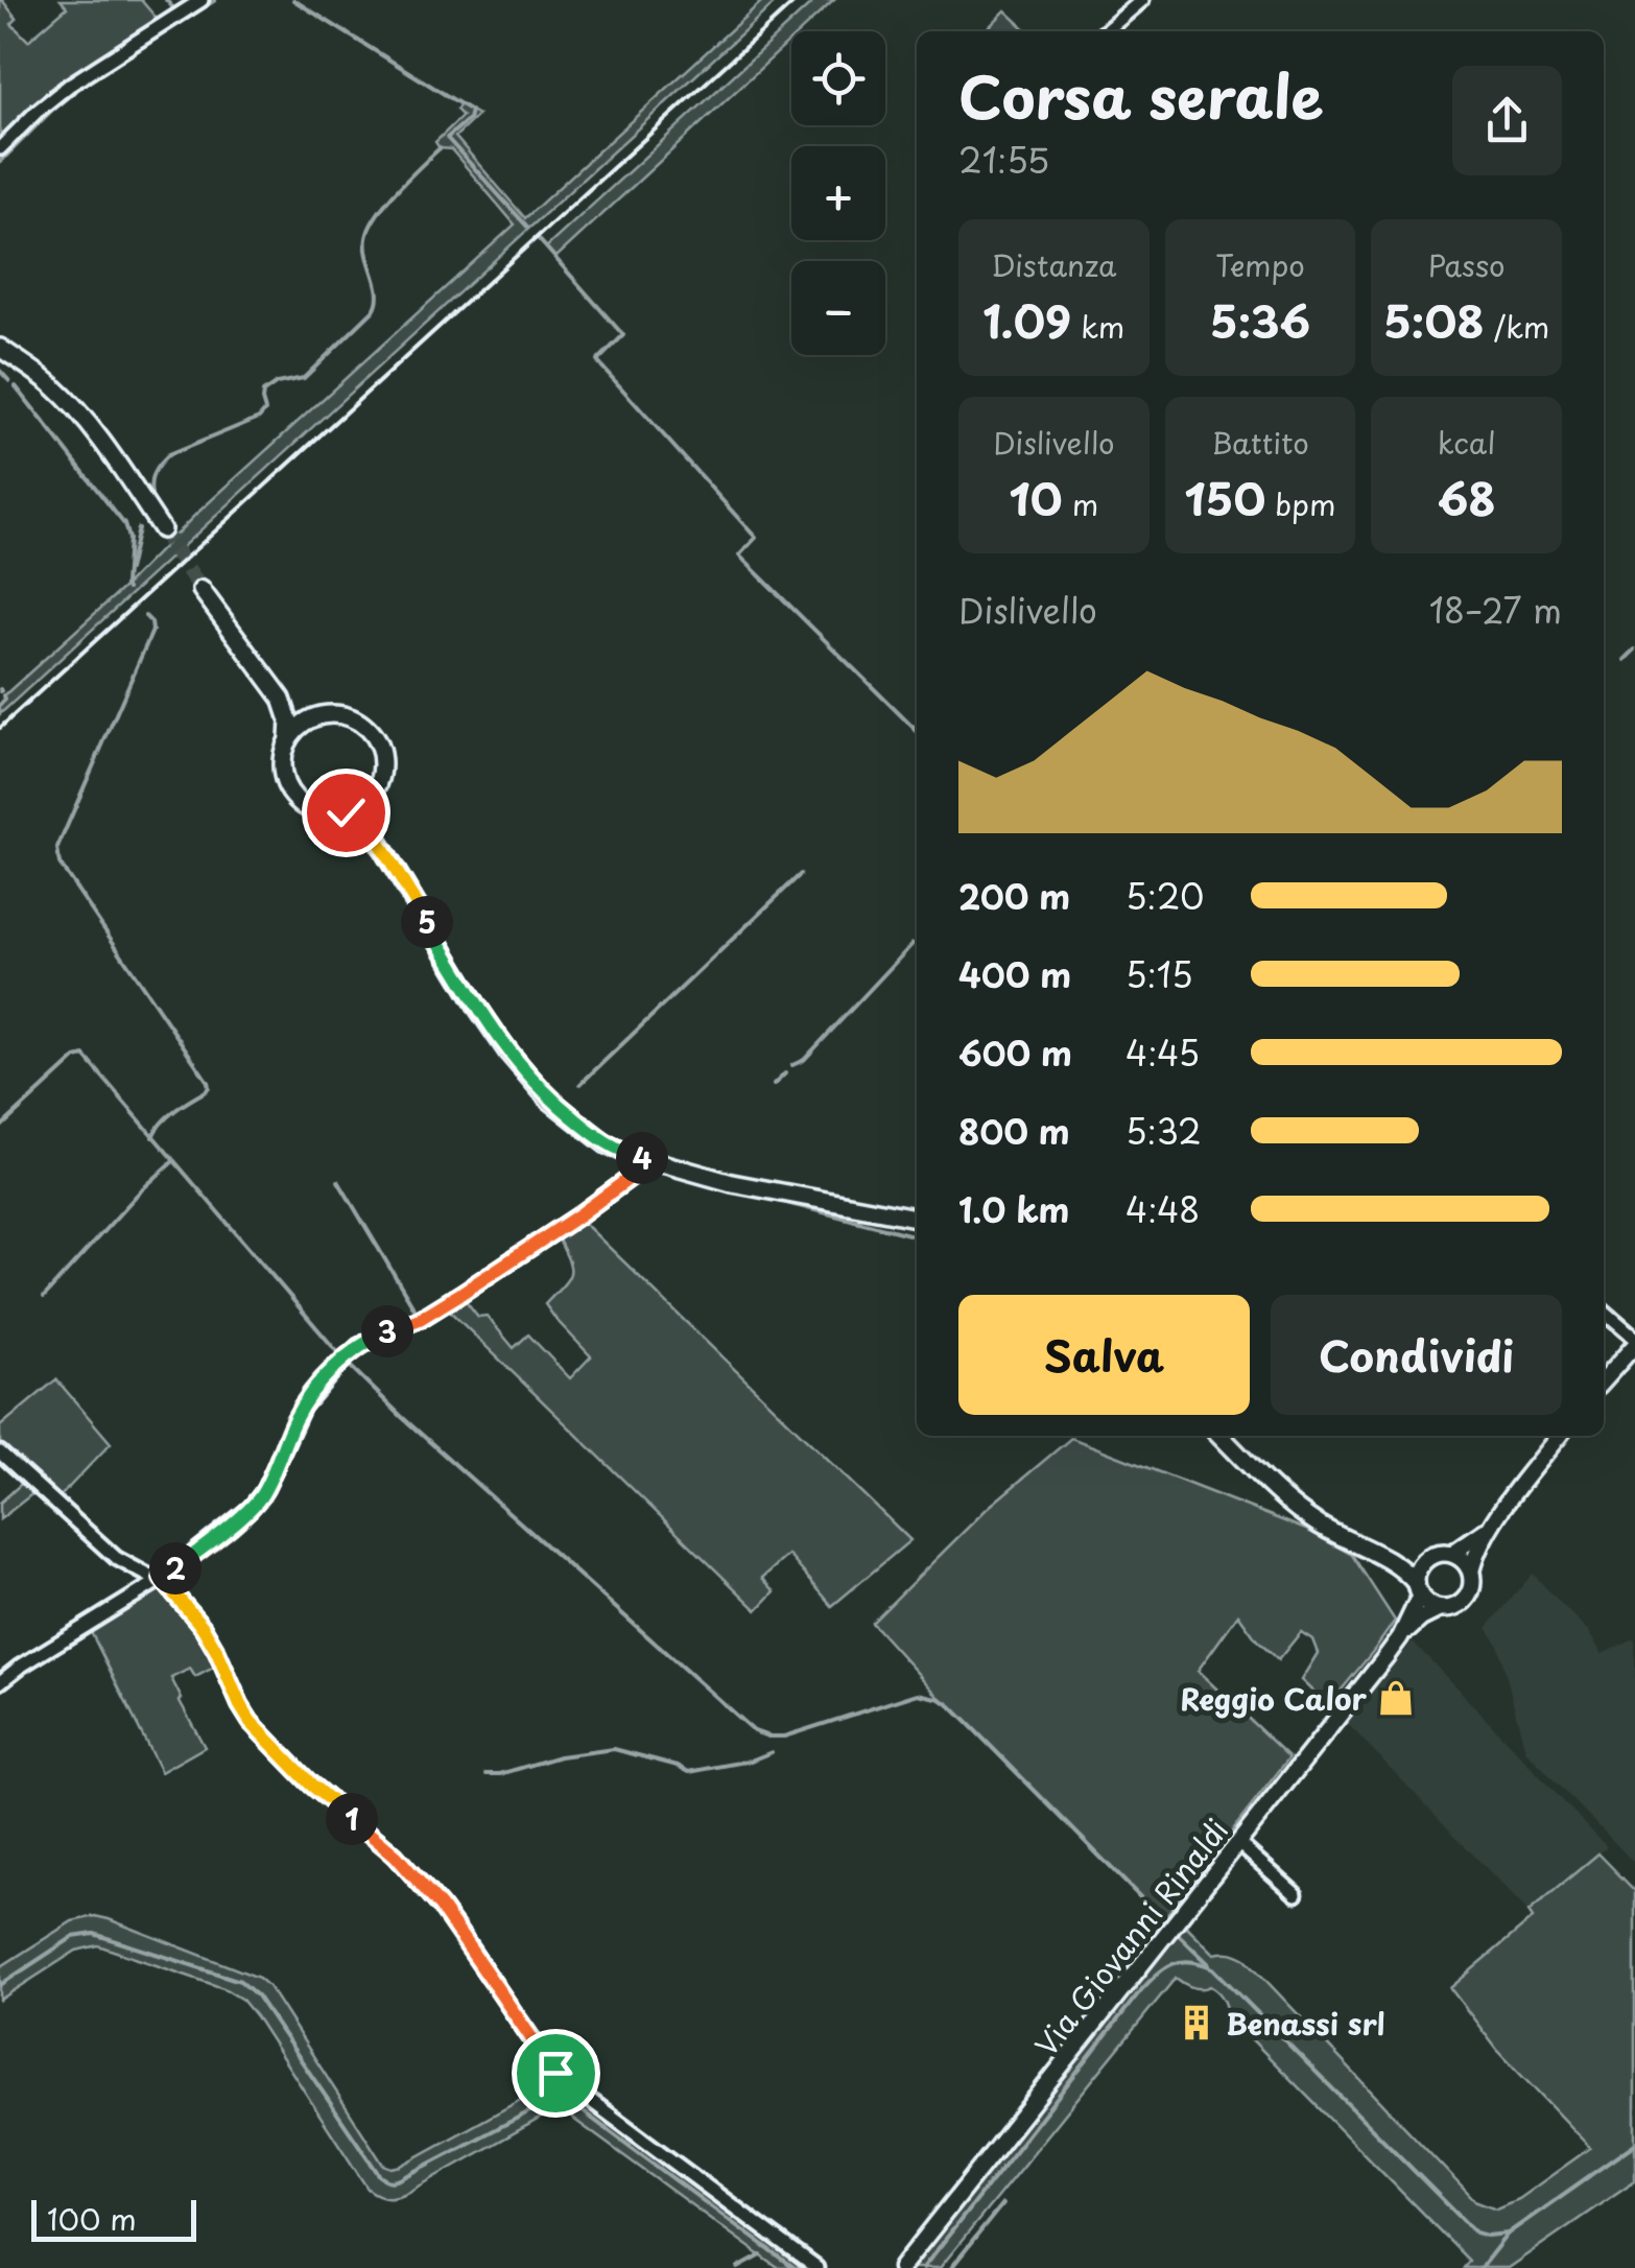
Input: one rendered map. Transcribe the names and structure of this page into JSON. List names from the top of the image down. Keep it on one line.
{"streets":{"street":["Via Giovanni Rinaldi"]},"places":{"shop":["Reggio Calor"],"building":["Benassi srl"]},"scale_bar":"100 m","page":{"map_buttons":["+","−"],"heading":["Corsa serale","21:55"],"stats":[["Distanza","1.09 km"],["Tempo","5:36"],["Passo","5:08 /km"],["Dislivello","10 m"],["Battito","150 bpm"],["kcal","68"]],"chart":["Dislivello","18–27 m"],"list":[{"name":"200 m","note":"5:20"},{"name":"400 m","note":"5:15"},{"name":"600 m","note":"4:45"},{"name":"800 m","note":"5:32"},{"name":"1.0 km","note":"4:48"}],"pins":["5","4","3","2","1"],"buttons":["Salva","Condividi"],"scale":"100 m"}}
